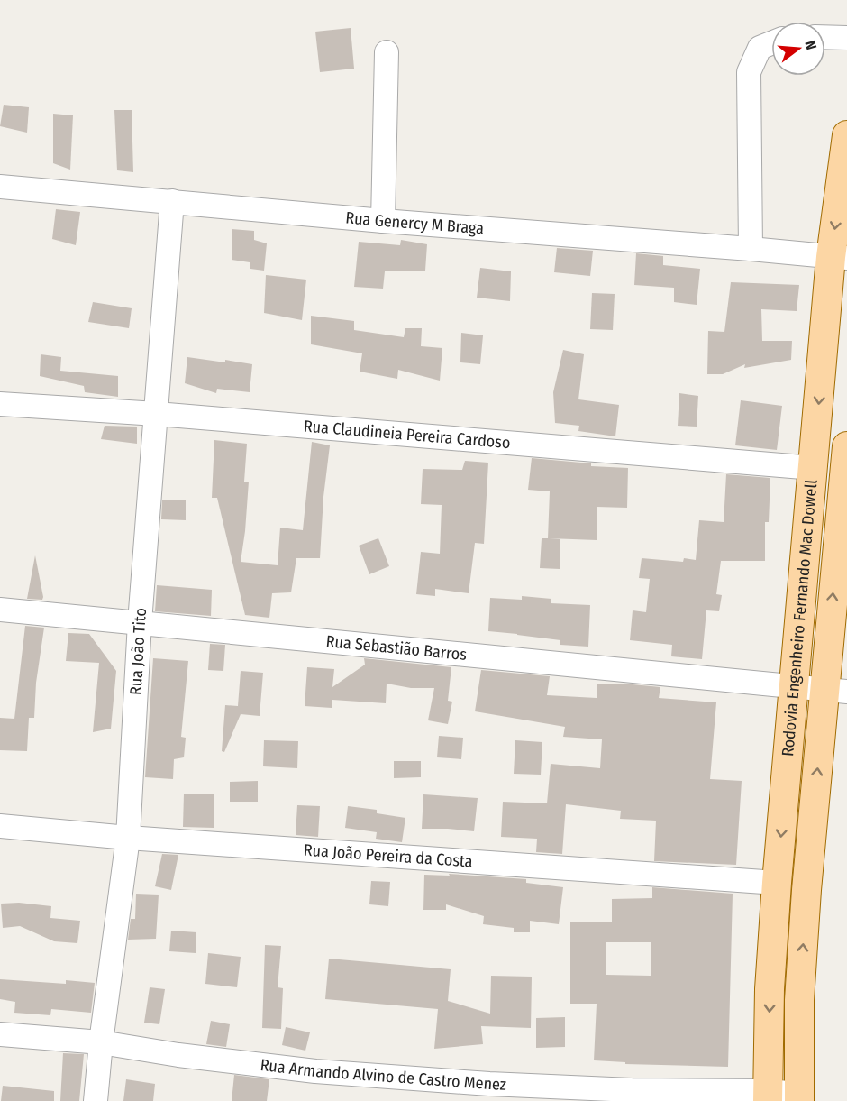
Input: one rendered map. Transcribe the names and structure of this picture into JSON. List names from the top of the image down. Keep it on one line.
{"streets":{"main road":["Rodovia Engenheiro Fernando Mac Dowell"],"street":["Rua Genercy M Braga","Rua Claudineia Pereira Cardoso","Rua Sebastião Barros","Rua João Tito","Rua João Pereira da Costa","Rua Armando Alvino de Castro Menez"]},"crossings":[["Rua Genercy M Braga","Rodovia Engenheiro Fernando Mac Dowell"],["Rua Genercy M Braga","Rua João Tito"],["Rua Claudineia Pereira Cardoso","Rodovia Engenheiro Fernando Mac Dowell"],["Rua Claudineia Pereira Cardoso","Rua João Tito"],["Rodovia Engenheiro Fernando Mac Dowell","Rua Sebastião Barros"],["Rodovia Engenheiro Fernando Mac Dowell","Rua João Pereira da Costa"],["Rodovia Engenheiro Fernando Mac Dowell","Rua Armando Alvino de Castro Menez"],["Rua Sebastião Barros","Rua João Tito"],["Rua João Tito","Rua João Pereira da Costa"],["Rua João Tito","Rua Armando Alvino de Castro Menez"]],"north":"right"}
